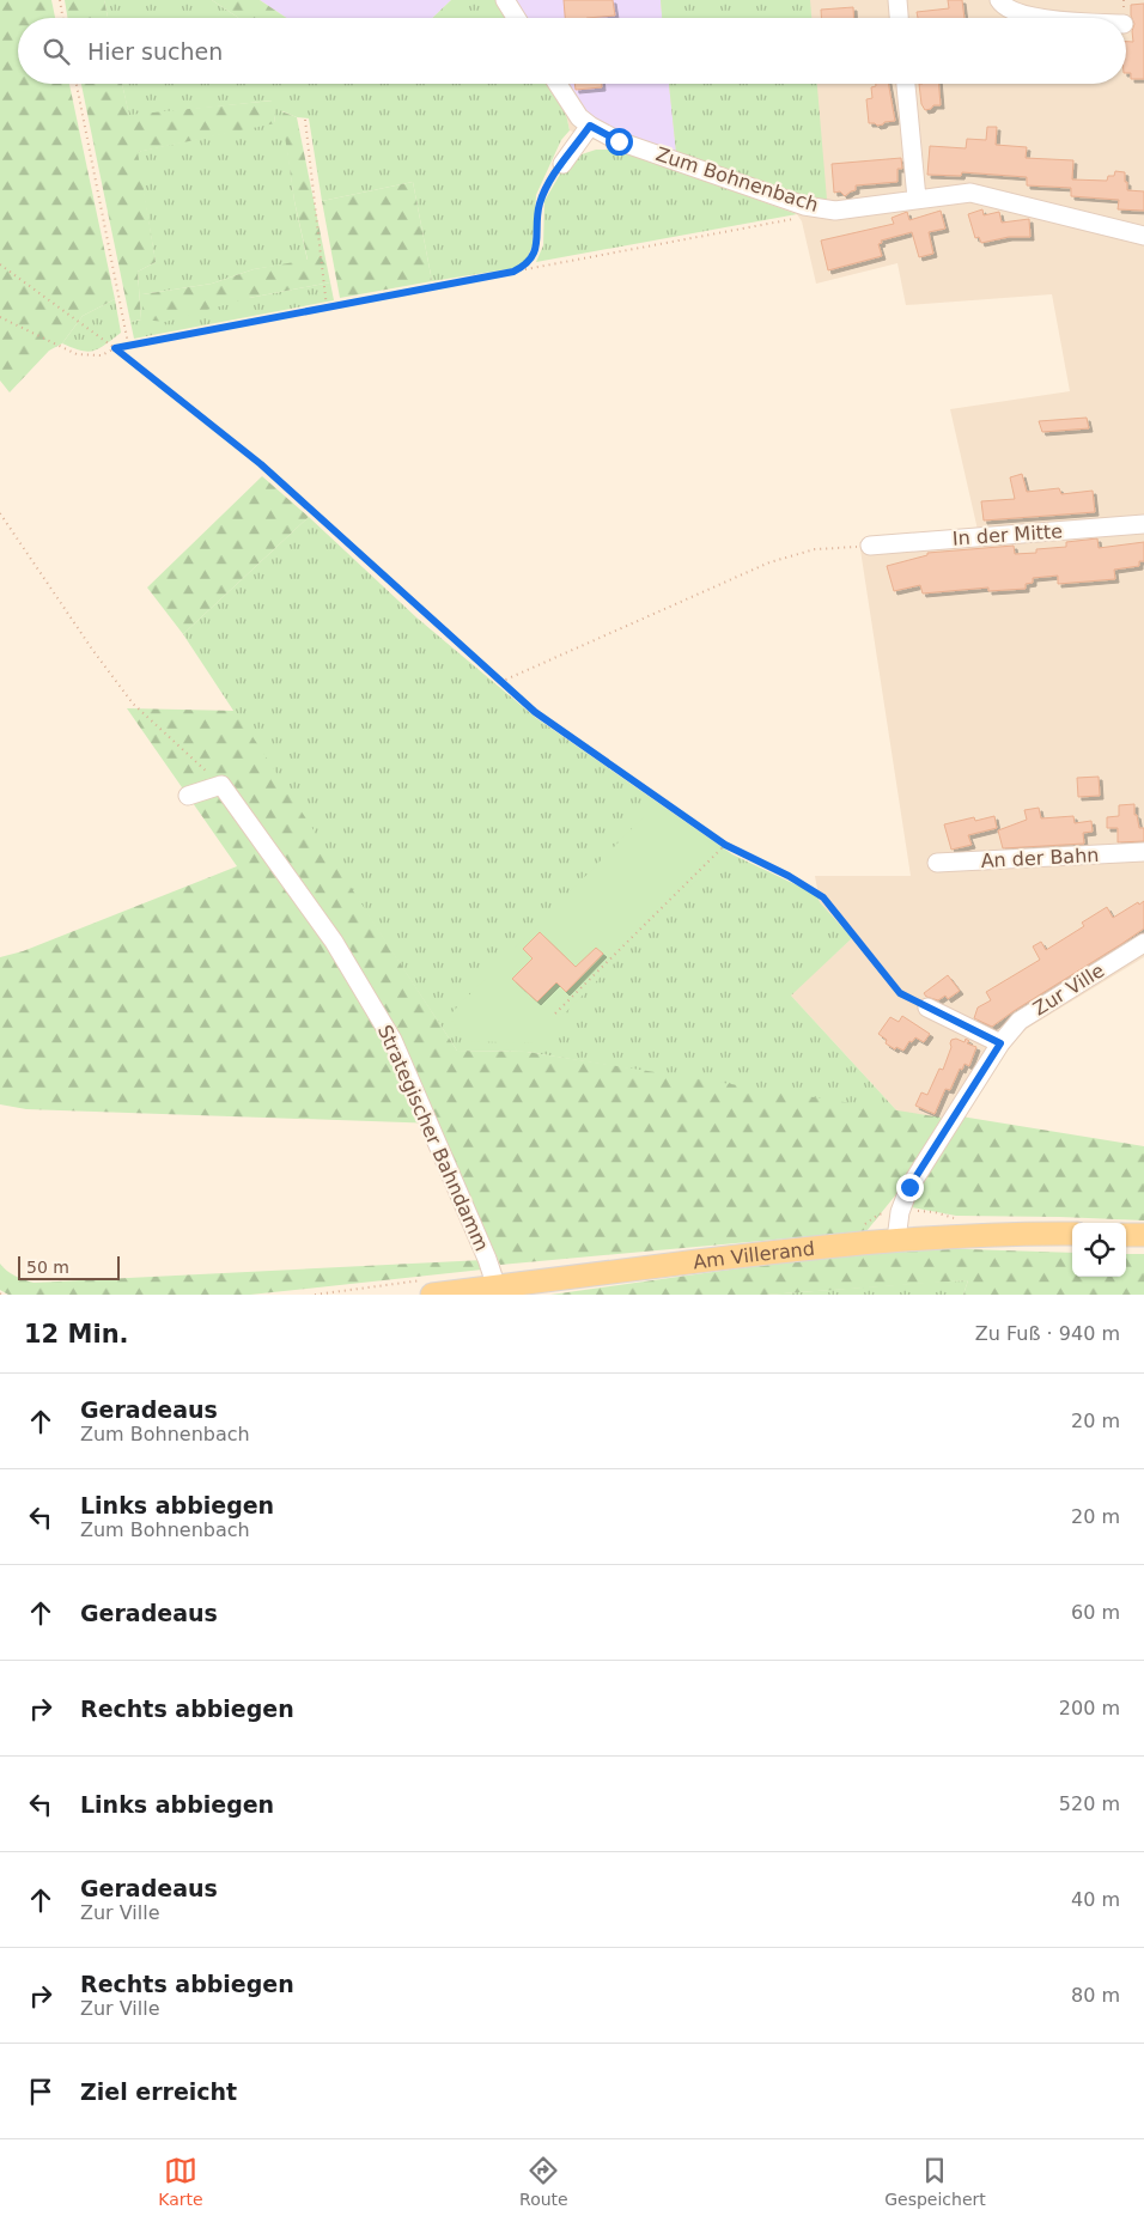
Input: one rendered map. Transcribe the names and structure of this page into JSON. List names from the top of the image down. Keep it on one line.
{"streets":{"main road":["Am Villerand"],"street":["Zum Bohnenbach","In der Mitte","An der Bahn","Zur Ville","Strategischer Bahndamm"]},"crossings":[["Zur Ville","Am Villerand"],["Strategischer Bahndamm","Am Villerand"]],"scale_bar":"50 m","page":{"search":"Hier suchen","scale":"50 m","heading":["12 Min.","Zu Fuß · 940 m"],"list":[["Geradeaus","Zum Bohnenbach","20 m"],["Links abbiegen","Zum Bohnenbach","20 m"],["Geradeaus","60 m"],["Rechts abbiegen","200 m"],["Links abbiegen","520 m"],["Geradeaus","Zur Ville","40 m"],["Rechts abbiegen","Zur Ville","80 m"],"Ziel erreicht"],"nav":["Karte","Route","Gespeichert"]}}
